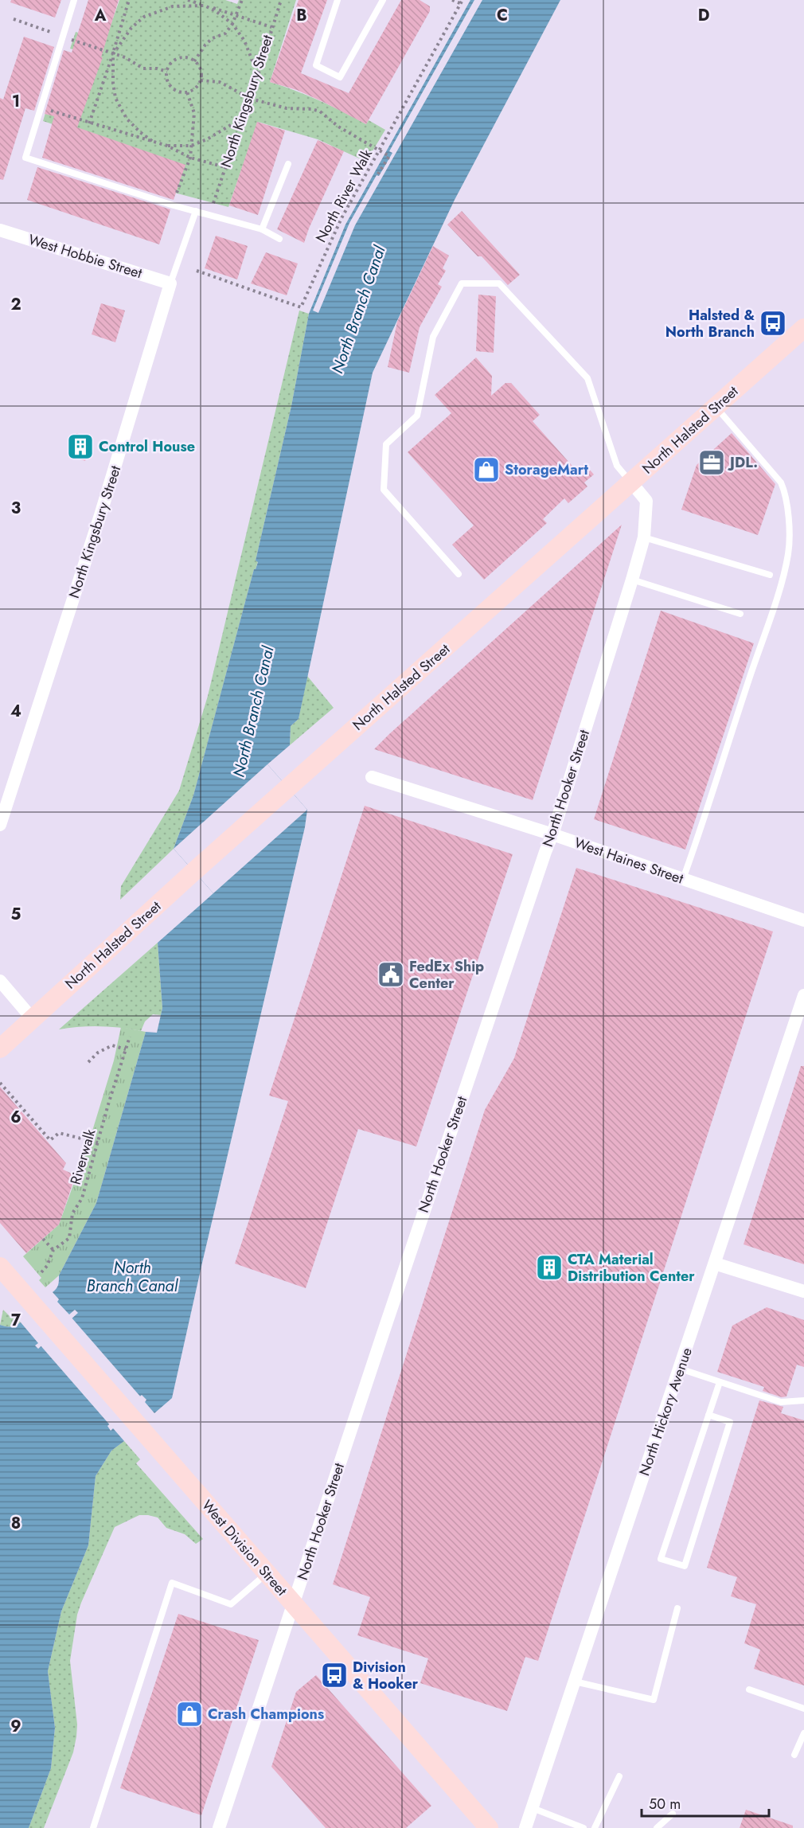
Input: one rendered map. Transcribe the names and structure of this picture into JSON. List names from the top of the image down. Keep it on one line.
{"streets":{"main road":["North Halsted Street","West Division Street"],"street":["North Kingsbury Street","West Hobbie Street","North Hooker Street","West Haines Street","North Hickory Avenue"],"path":["North River Walk","Riverwalk"]},"crossings":[["North Kingsbury Street","West Hobbie Street"],["North Halsted Street","North Hooker Street"],["North Hooker Street","West Haines Street"],["North Hooker Street","West Division Street"]],"water":["North Branch Canal"],"places":{"bus stop":["Halsted & North Branch","Division & Hooker"],"building":["Control House","CTA Material Distribution Center"],"office":["JDL."],"shop":["StorageMart","Crash Champions"],"public building":["FedEx Ship Center"]},"scale_bar":"50 m","grid":{"columns":["A","B","C","D"],"rows":["1","2","3","4","5","6","7","8","9"]}}
